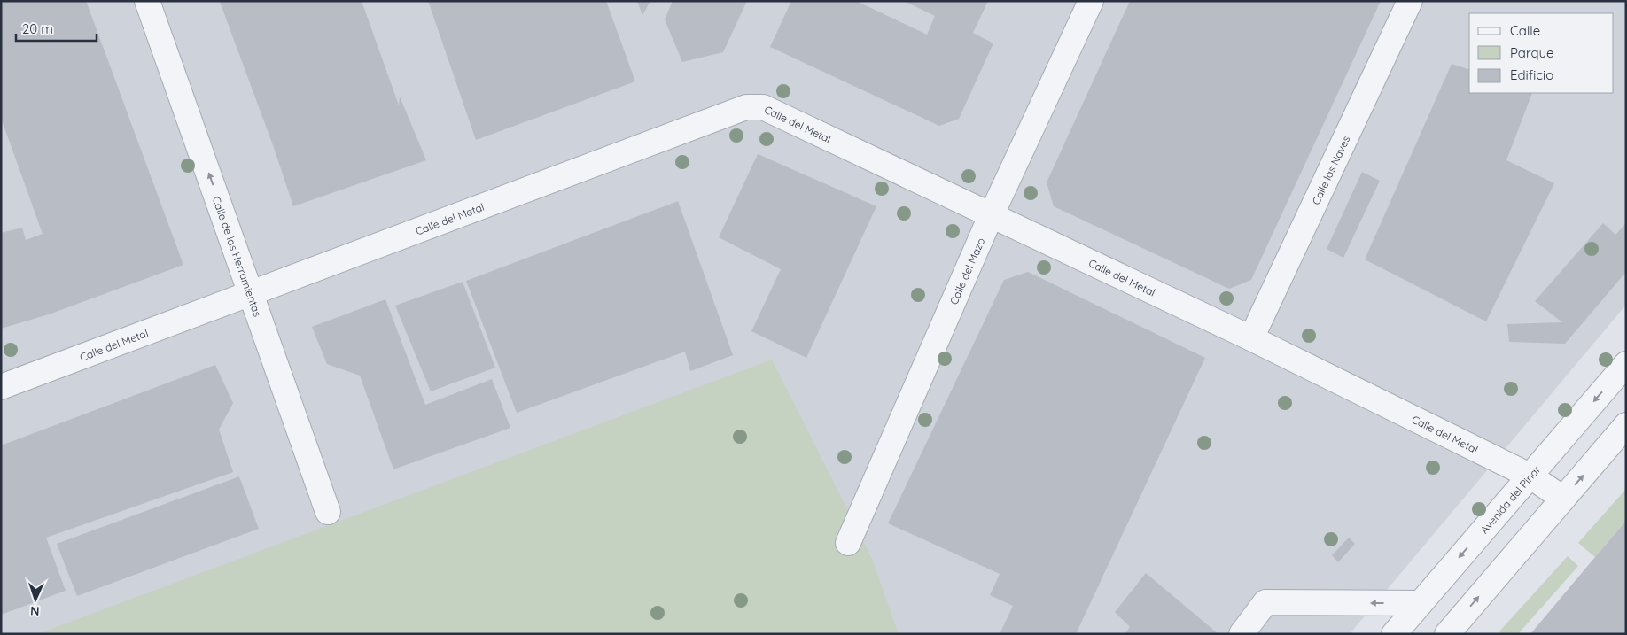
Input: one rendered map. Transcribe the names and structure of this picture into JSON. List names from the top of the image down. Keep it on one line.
{"streets":{"street":["Calle del Metal","Calle las Naves","Calle de las Herramientas","Calle del Mazo","Avenida del Pinar"]},"crossings":[["Calle del Metal","Calle las Naves"],["Calle del Metal","Calle de las Herramientas"],["Calle del Metal","Calle del Mazo"],["Calle del Metal","Avenida del Pinar"]],"one_way":["Calle de las Herramientas"],"legend":["Calle","Parque","Edificio"],"scale_bar":"20 m","north":"bottom"}
